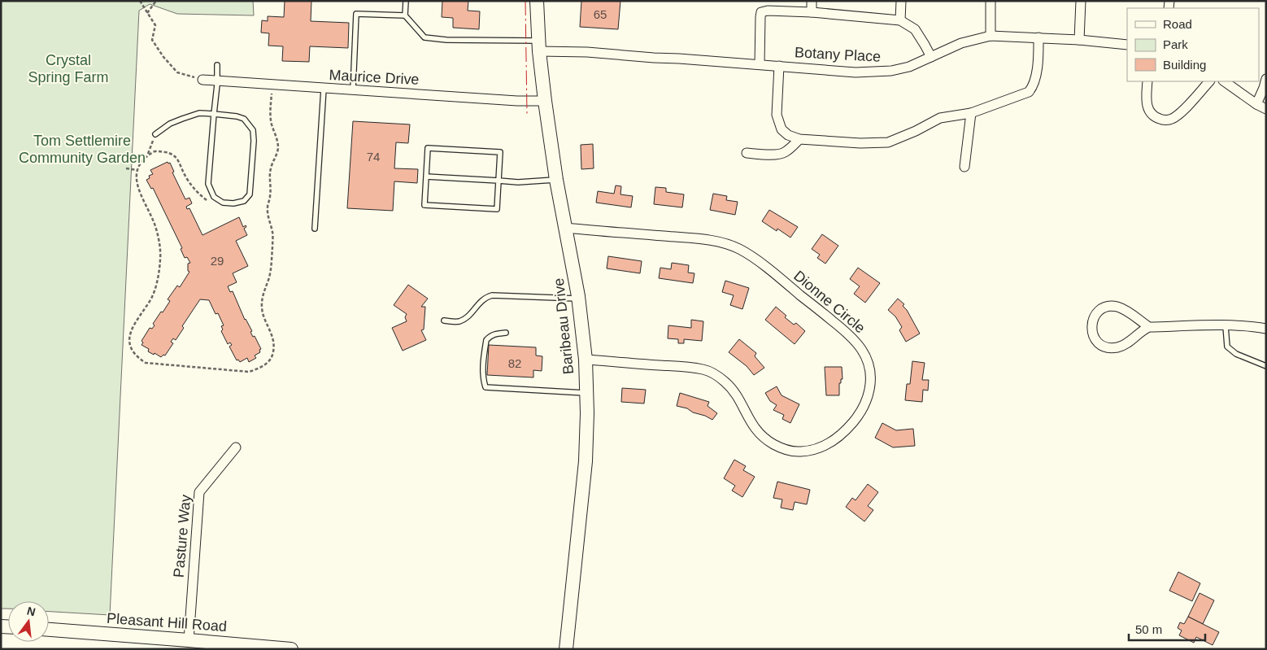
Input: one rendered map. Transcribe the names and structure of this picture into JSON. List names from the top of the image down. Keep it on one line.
{"streets":{"street":["Botany Place","Maurice Drive","Dionne Circle","Baribeau Drive","Pasture Way","Pleasant Hill Road"]},"crossings":[["Botany Place","Baribeau Drive"],["Maurice Drive","Baribeau Drive"],["Dionne Circle","Baribeau Drive"],["Pasture Way","Pleasant Hill Road"]],"parks":["Crystal Spring Farm","Tom Settlemire Community Garden"],"house_numbers":["65","74","29","82"],"legend":["Road","Park","Building"],"scale_bar":"50 m","north":"top"}
